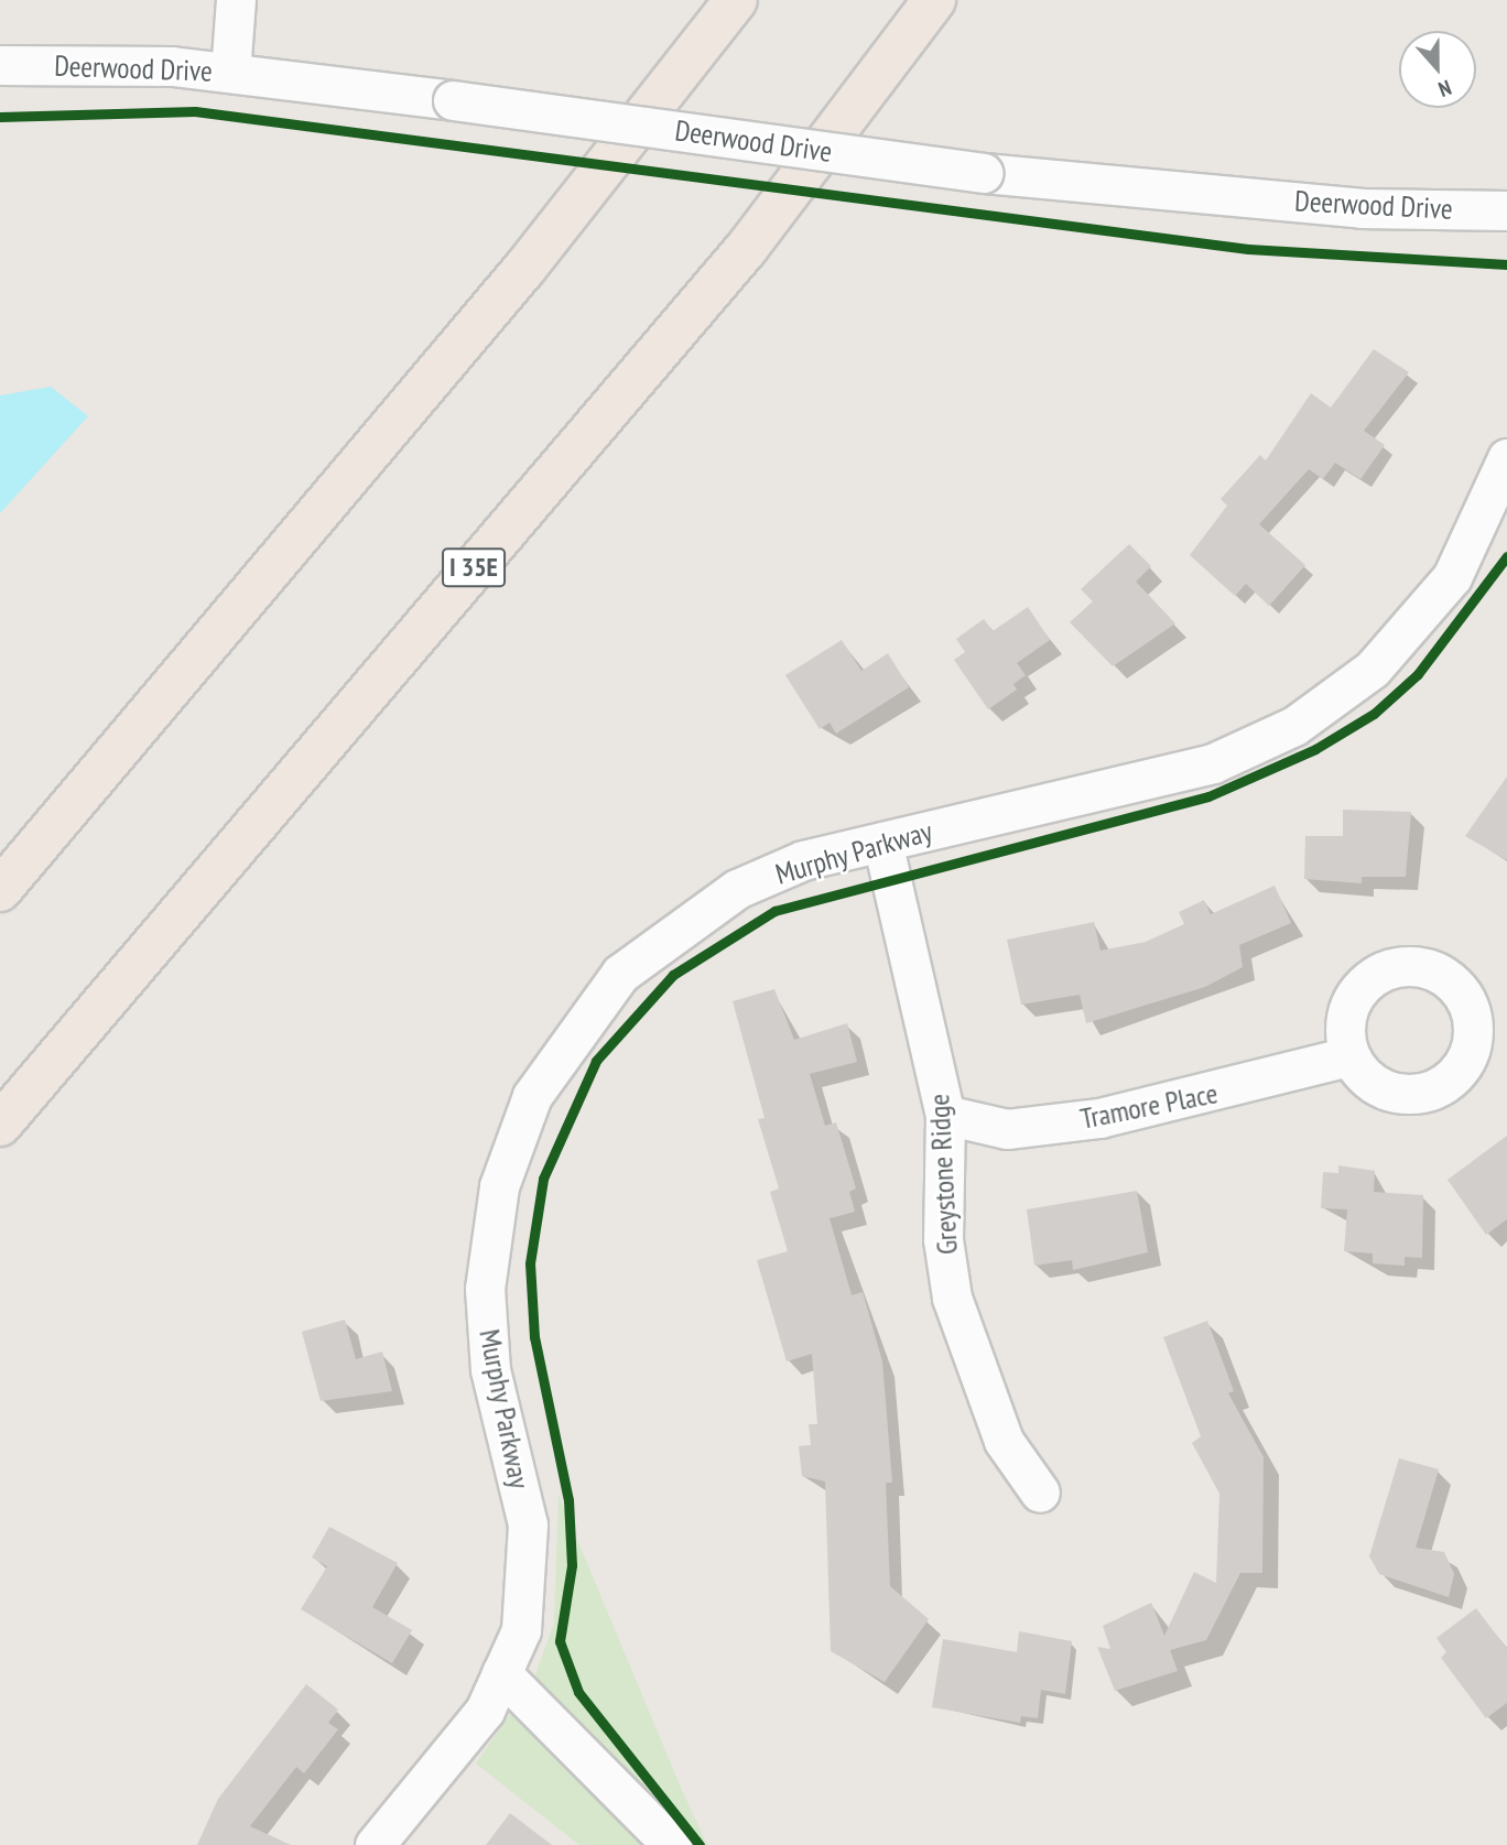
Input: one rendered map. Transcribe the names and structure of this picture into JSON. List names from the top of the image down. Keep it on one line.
{"streets":{"highway":["I 35E"],"street":["Deerwood Drive","Murphy Parkway","Tramore Place","Greystone Ridge"]},"crossings":[["Murphy Parkway","Greystone Ridge"],["Tramore Place","Greystone Ridge"]],"north":"bottom"}
